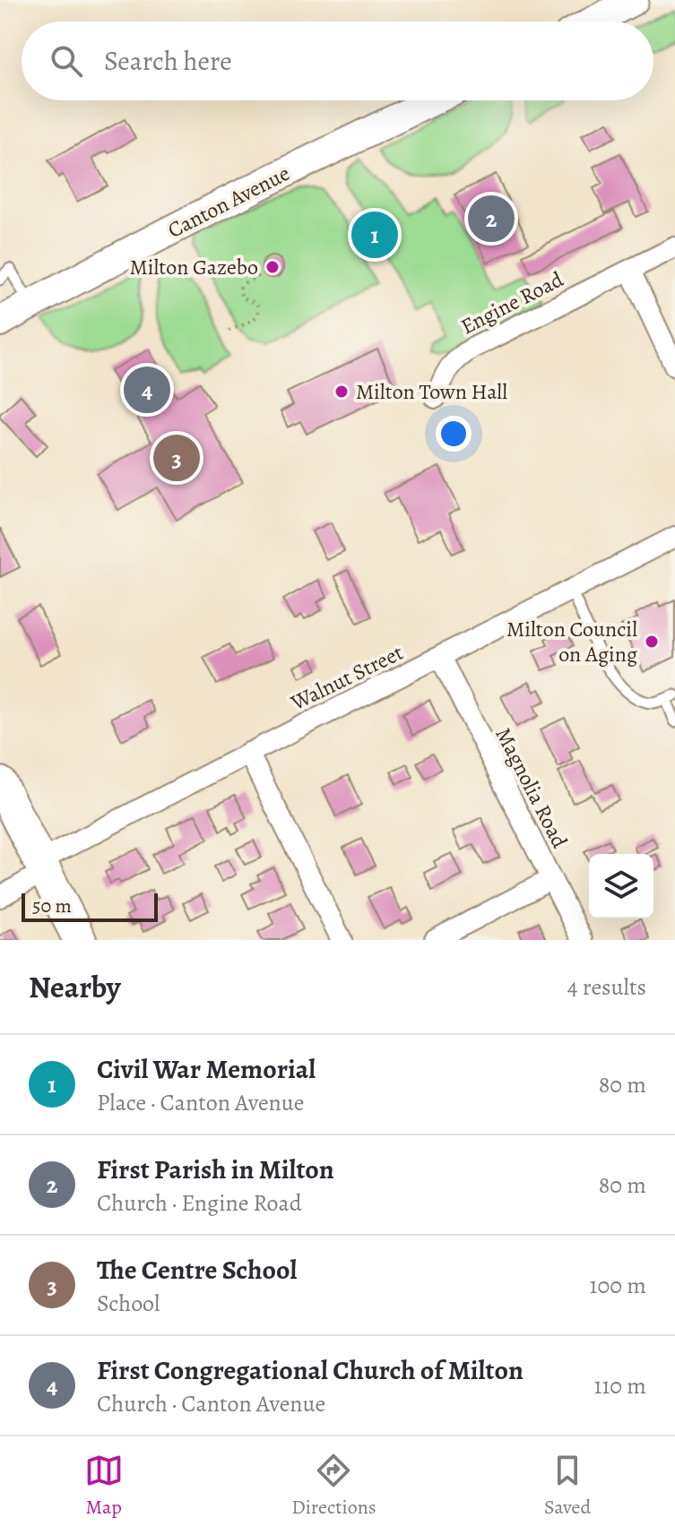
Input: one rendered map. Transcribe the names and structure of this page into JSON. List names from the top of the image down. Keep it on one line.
{"streets":{"main road":["Canton Avenue"],"street":["Engine Road","Walnut Street","Magnolia Road"]},"crossings":[["Walnut Street","Magnolia Road"]],"places":["Milton Gazebo","Milton Town Hall","Milton Council on Aging"],"scale_bar":"50 m","page":{"search":"Search here","pins":["2","1","4","3"],"scale":"50 m","heading":["Nearby","4 results"],"list":[{"mark":"1","name":"Civil War Memorial","note":"Place · Canton Avenue","value":"80 m"},{"mark":"2","name":"First Parish in Milton","note":"Church · Engine Road","value":"80 m"},{"mark":"3","name":"The Centre School","note":"School","value":"100 m"},{"mark":"4","name":"First Congregational Church of Milton","note":"Church · Canton Avenue","value":"110 m"}],"nav":["Map","Directions","Saved"]}}
